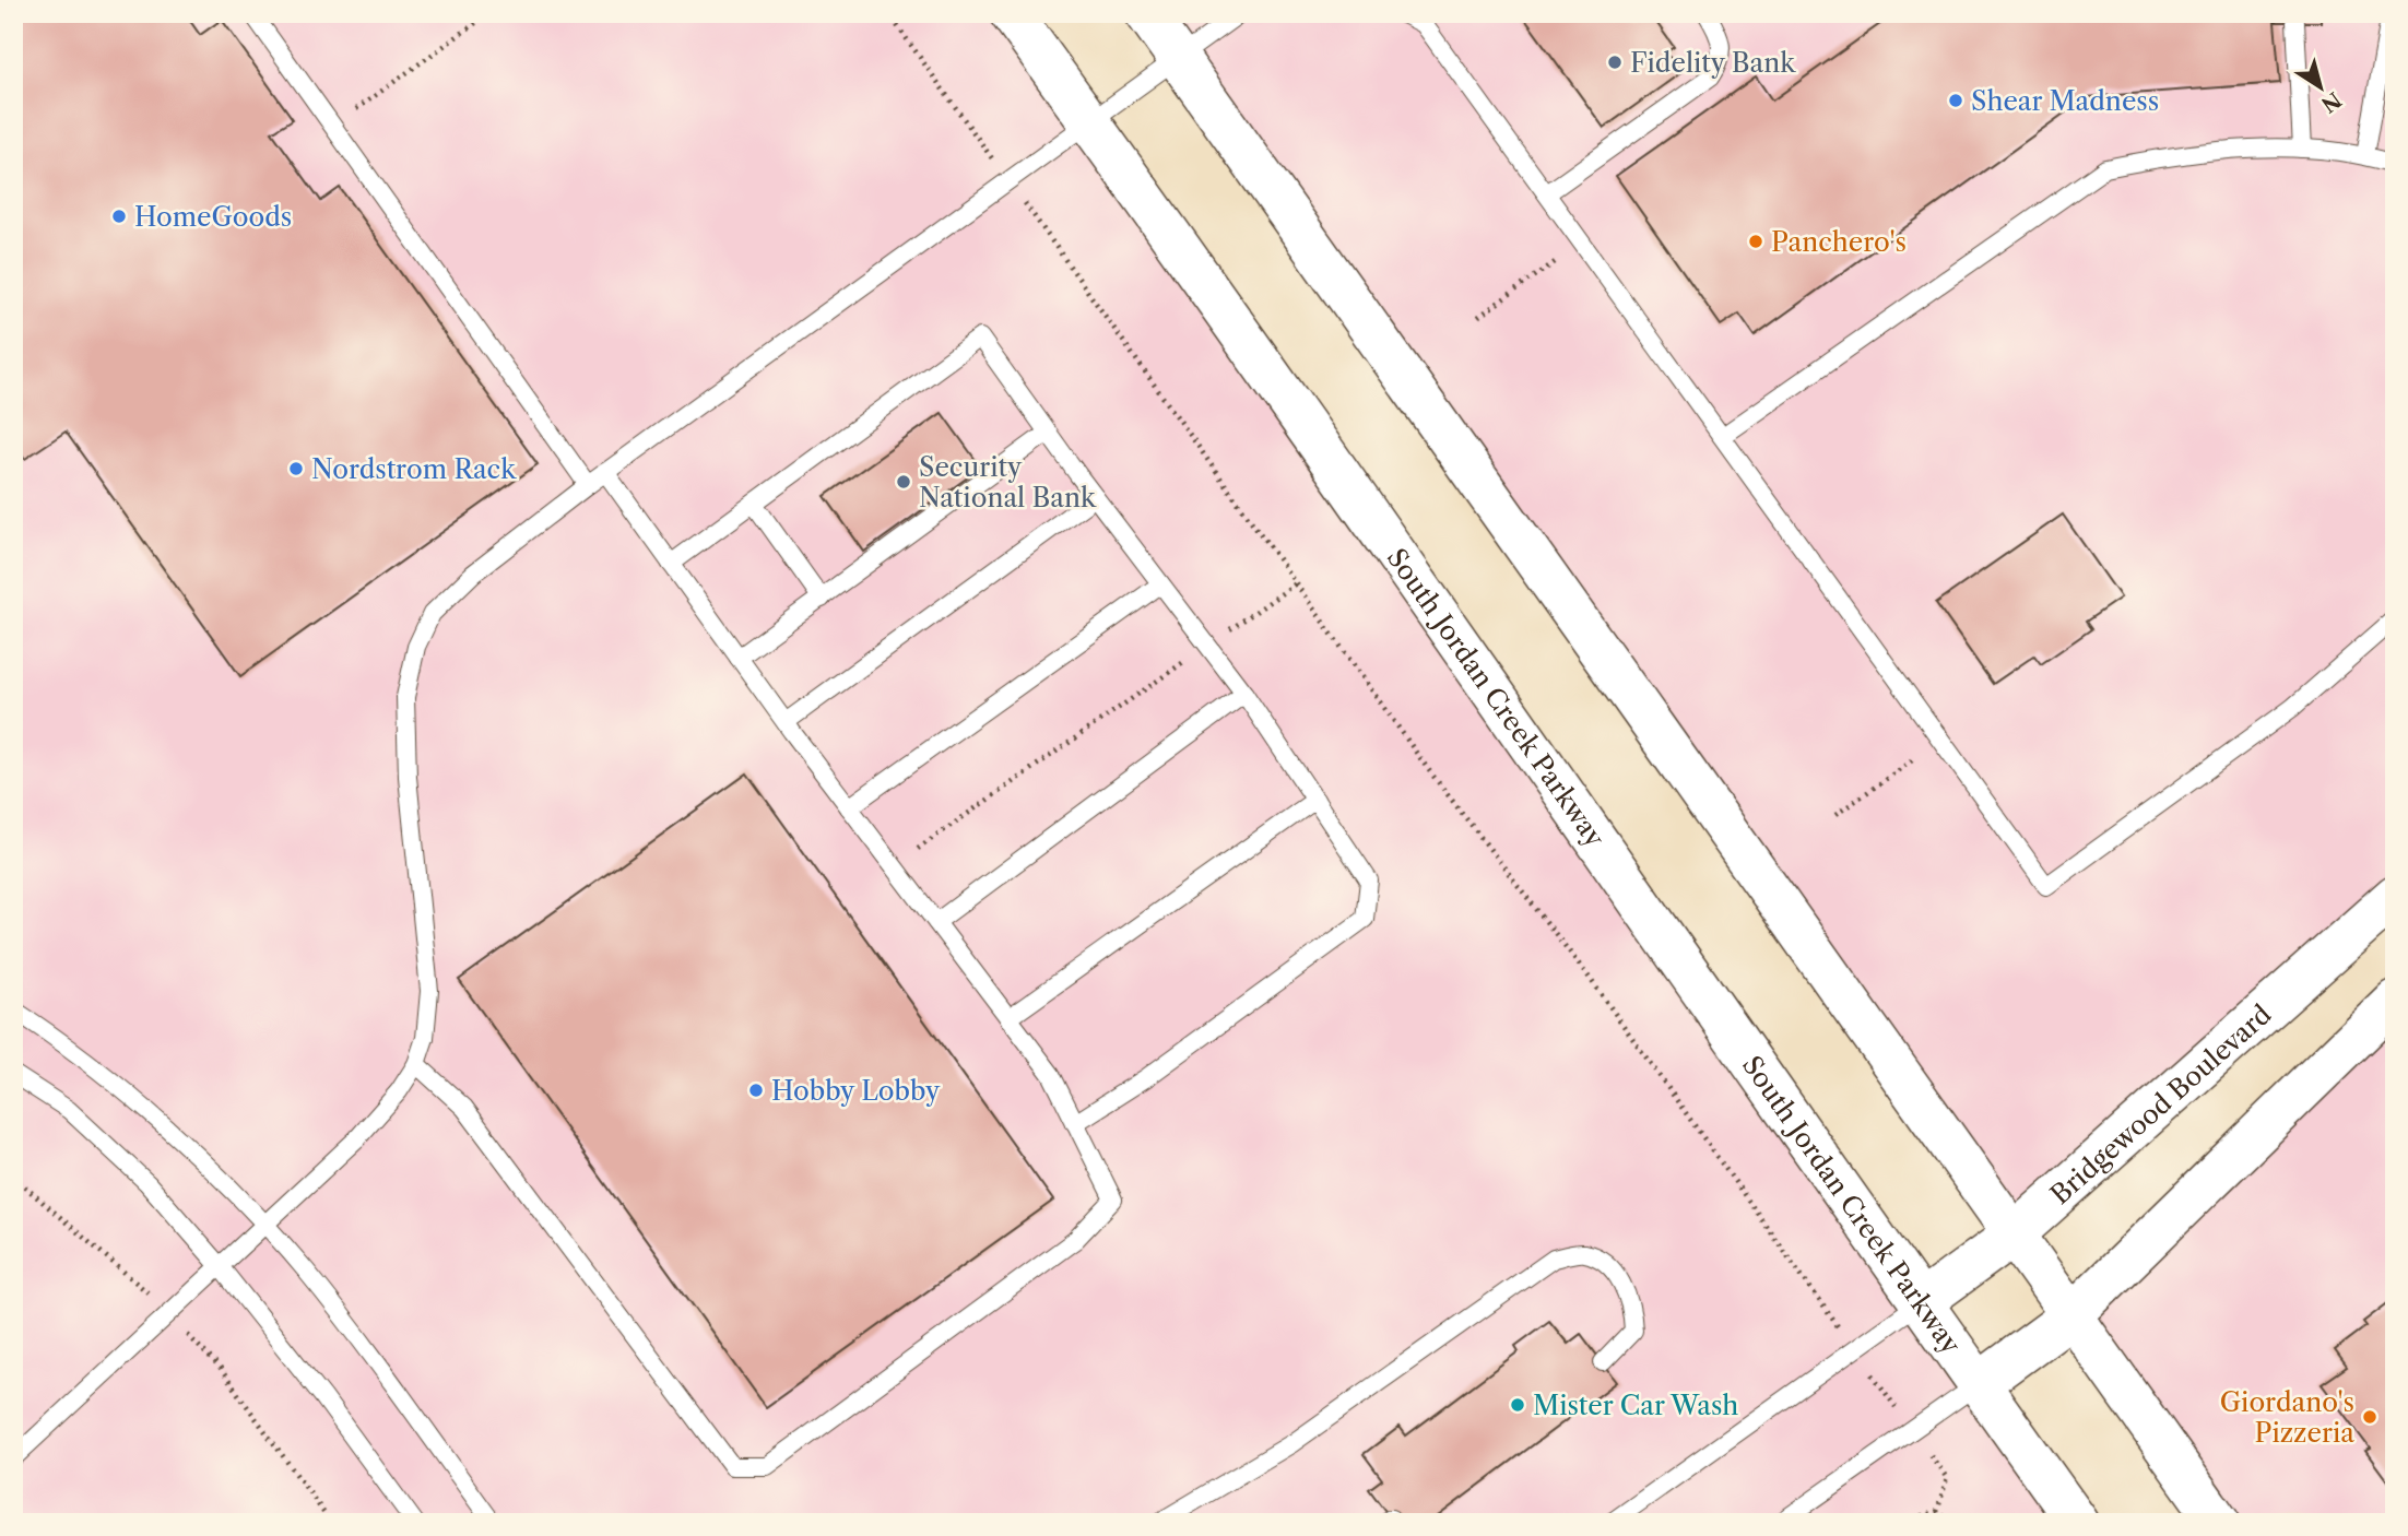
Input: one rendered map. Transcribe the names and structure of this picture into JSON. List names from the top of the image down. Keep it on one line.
{"streets":{"main road":["South Jordan Creek Parkway","Bridgewood Boulevard"]},"crossings":[["South Jordan Creek Parkway","Bridgewood Boulevard"]],"places":["Fidelity Bank","Shear Madness","HomeGoods","Panchero's","Nordstrom Rack","Security National Bank","Hobby Lobby","Mister Car Wash","Giordano's Pizzeria"],"north":"bottom right"}
